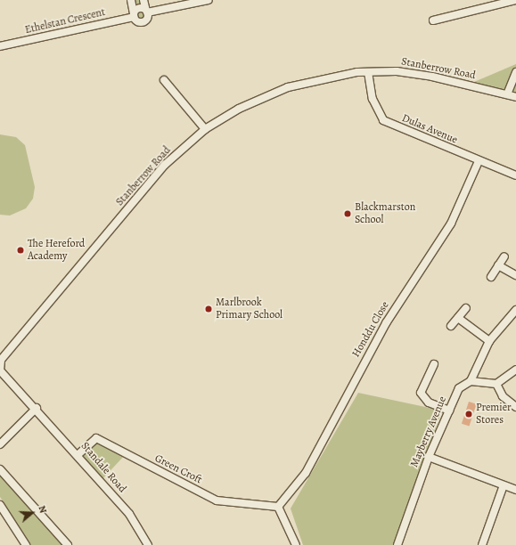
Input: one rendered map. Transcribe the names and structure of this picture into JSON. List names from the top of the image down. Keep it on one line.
{"streets":{"street":["Ethelstan Crescent","Stanberrow Road","Dulas Avenue","Honddu Close","Mayberry Avenue","Standale Road","Green Croft"]},"crossings":[["Stanberrow Road","Dulas Avenue"],["Stanberrow Road","Standale Road"],["Dulas Avenue","Honddu Close"],["Honddu Close","Green Croft"],["Standale Road","Green Croft"]],"places":["Blackmarston School","The Hereford Academy","Marlbrook Primary School","Premier Stores"],"north":"right"}
